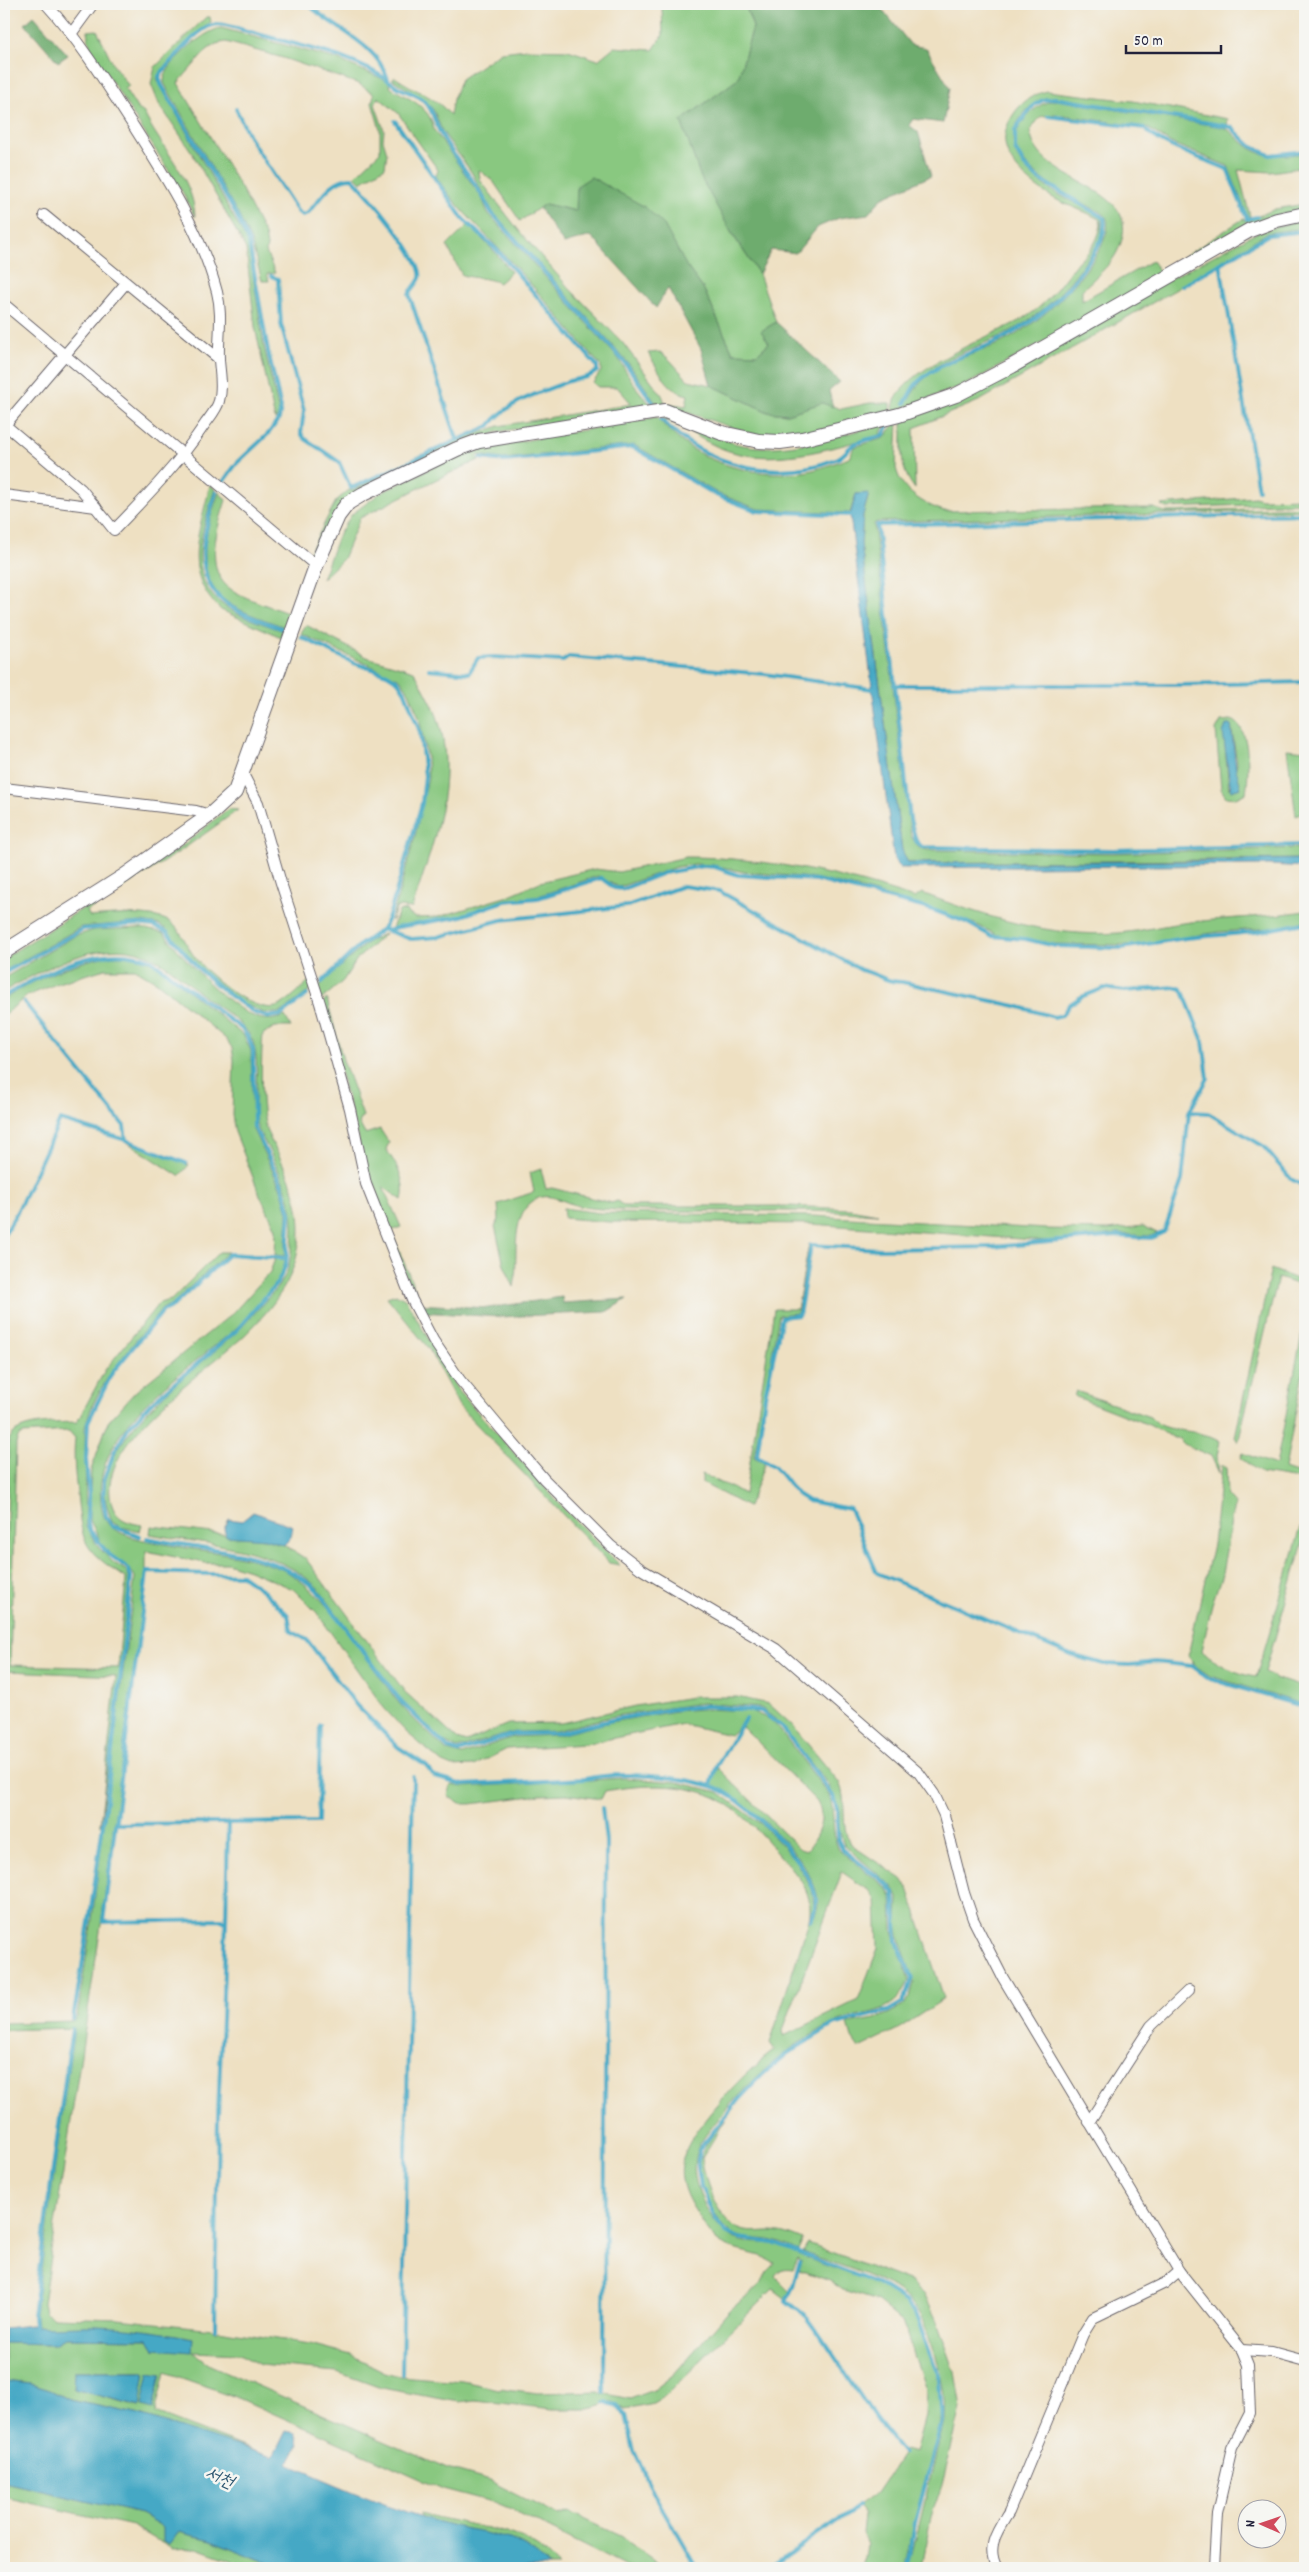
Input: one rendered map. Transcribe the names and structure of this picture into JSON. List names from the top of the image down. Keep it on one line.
{"water":["서천"],"scale_bar":"50 m","north":"left"}
